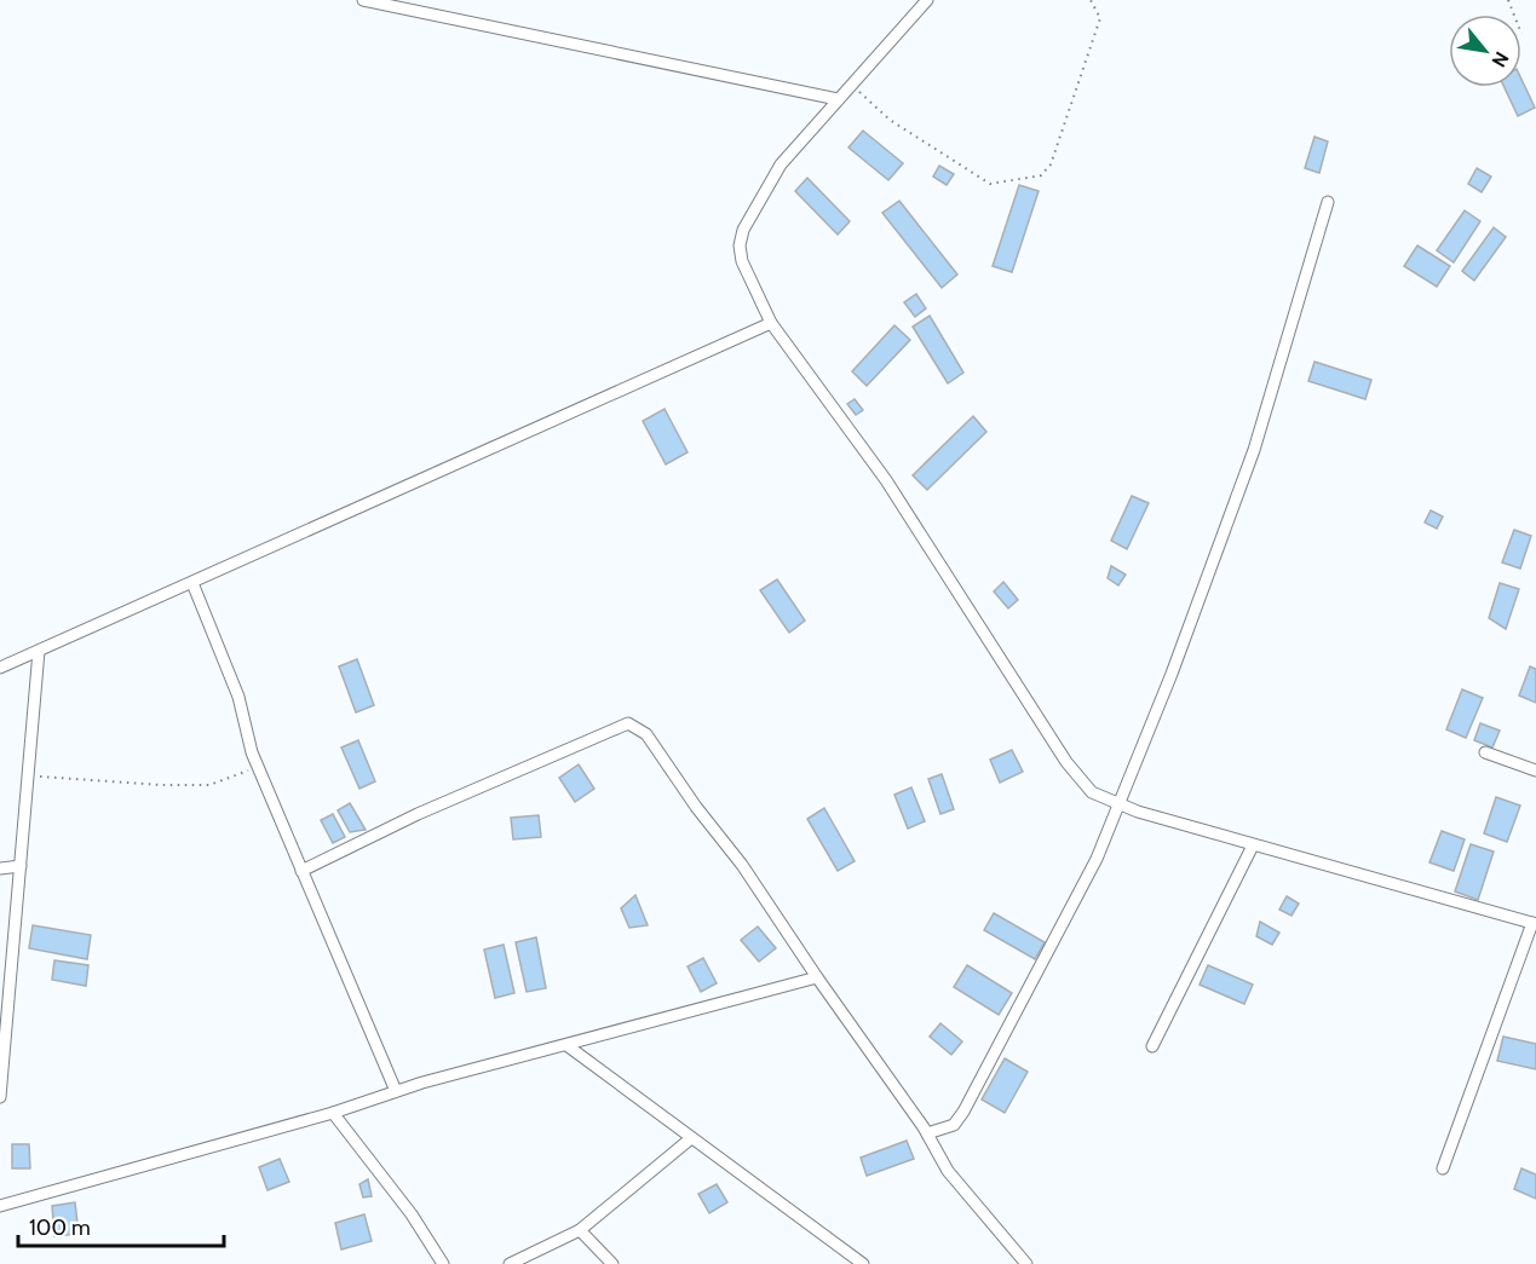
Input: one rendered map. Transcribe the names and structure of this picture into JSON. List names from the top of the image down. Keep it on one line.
{"scale_bar":"100 m","north":"bottom right"}
